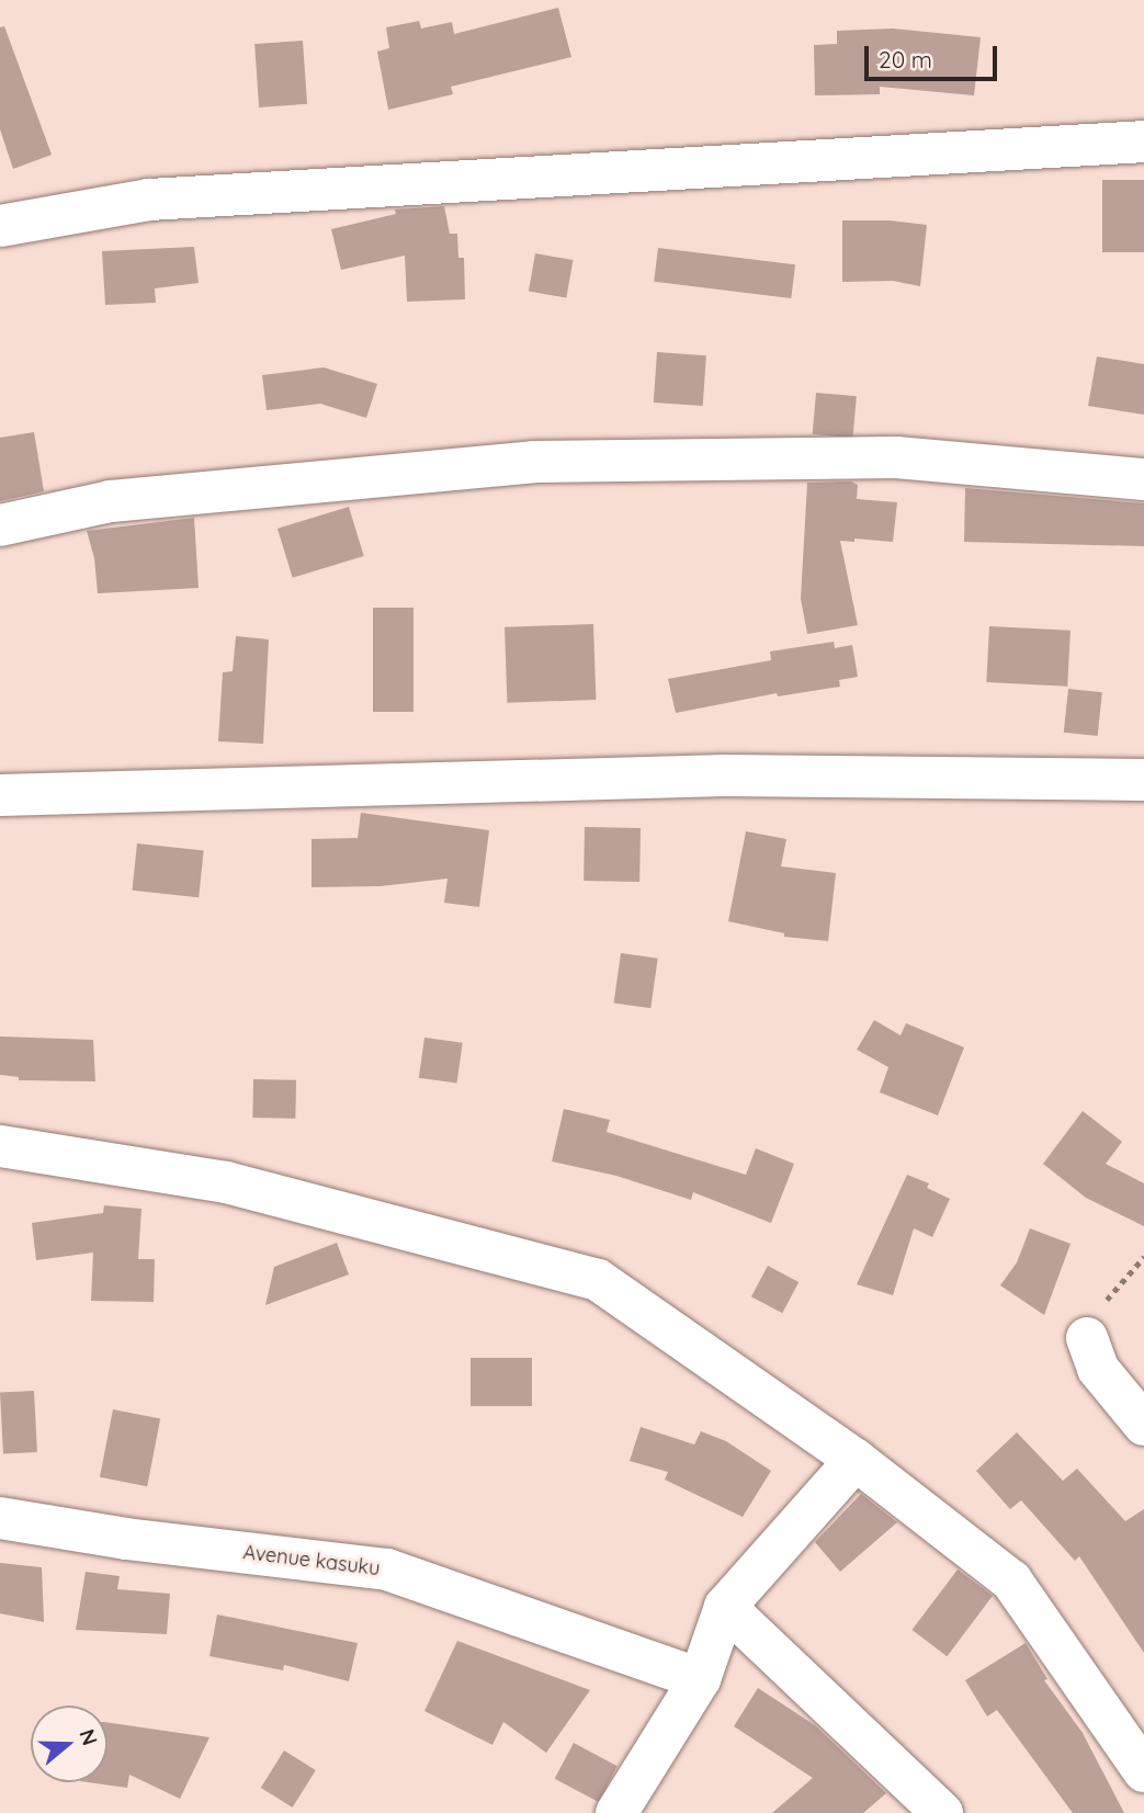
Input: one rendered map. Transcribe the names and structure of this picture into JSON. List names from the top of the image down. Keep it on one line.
{"streets":{"street":["Avenue kasuku"]},"scale_bar":"20 m","north":"right"}
